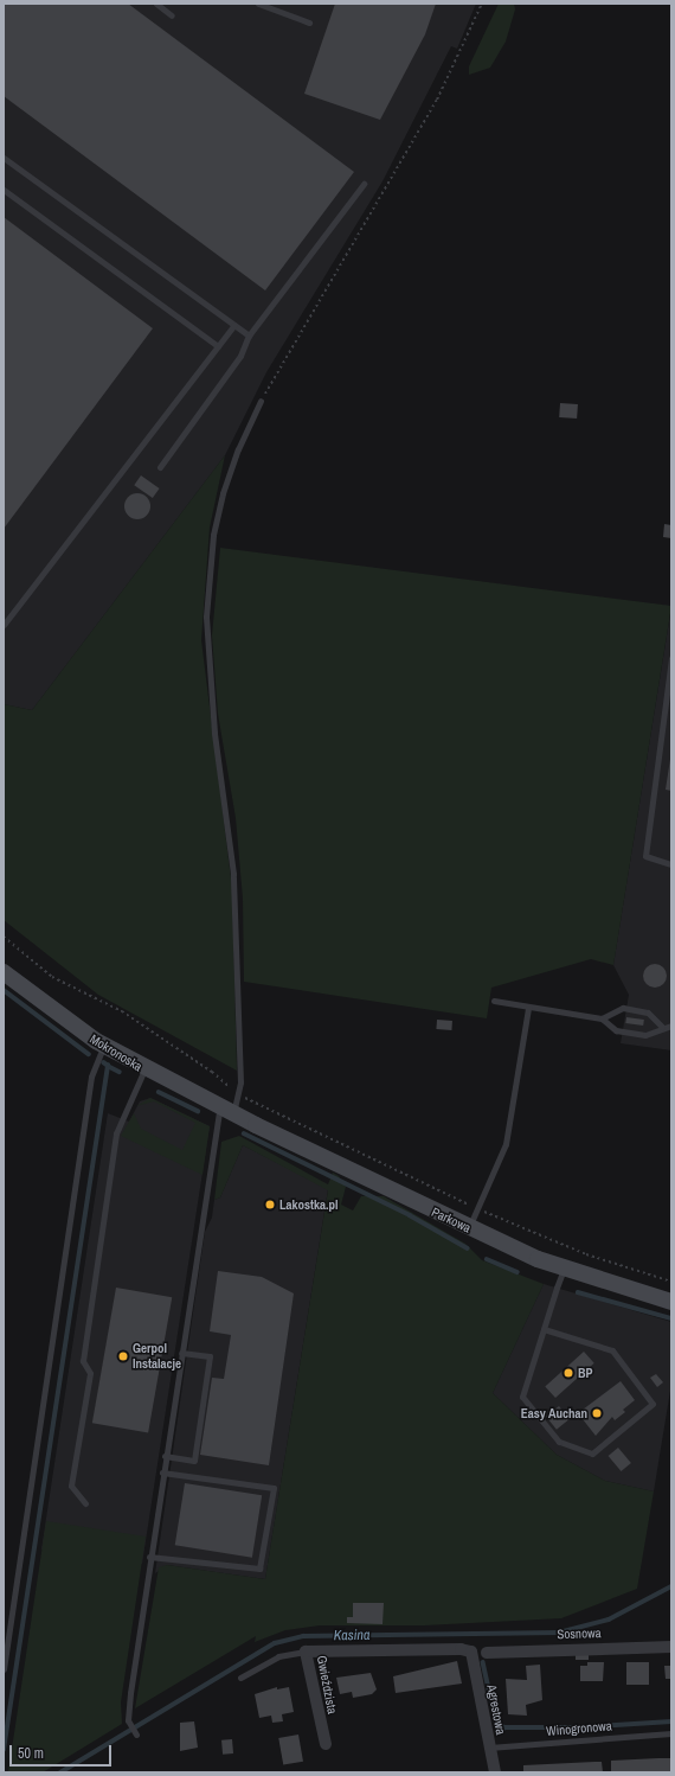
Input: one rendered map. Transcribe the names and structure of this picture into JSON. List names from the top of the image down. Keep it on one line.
{"streets":{"main road":["Mokronoska","Parkowa"],"street":["Sosnowa","Gwieździsta","Agrestowa"],"lane":["Winogronowa"]},"crossings":[["Mokronoska","Parkowa"],["Gwieździsta","Agrestowa"],["Agrestowa","Winogronowa"]],"water":["Kasina"],"places":["Lakostka.pl","Gerpol Instalacje","BP","Easy Auchan"],"scale_bar":"50 m"}
